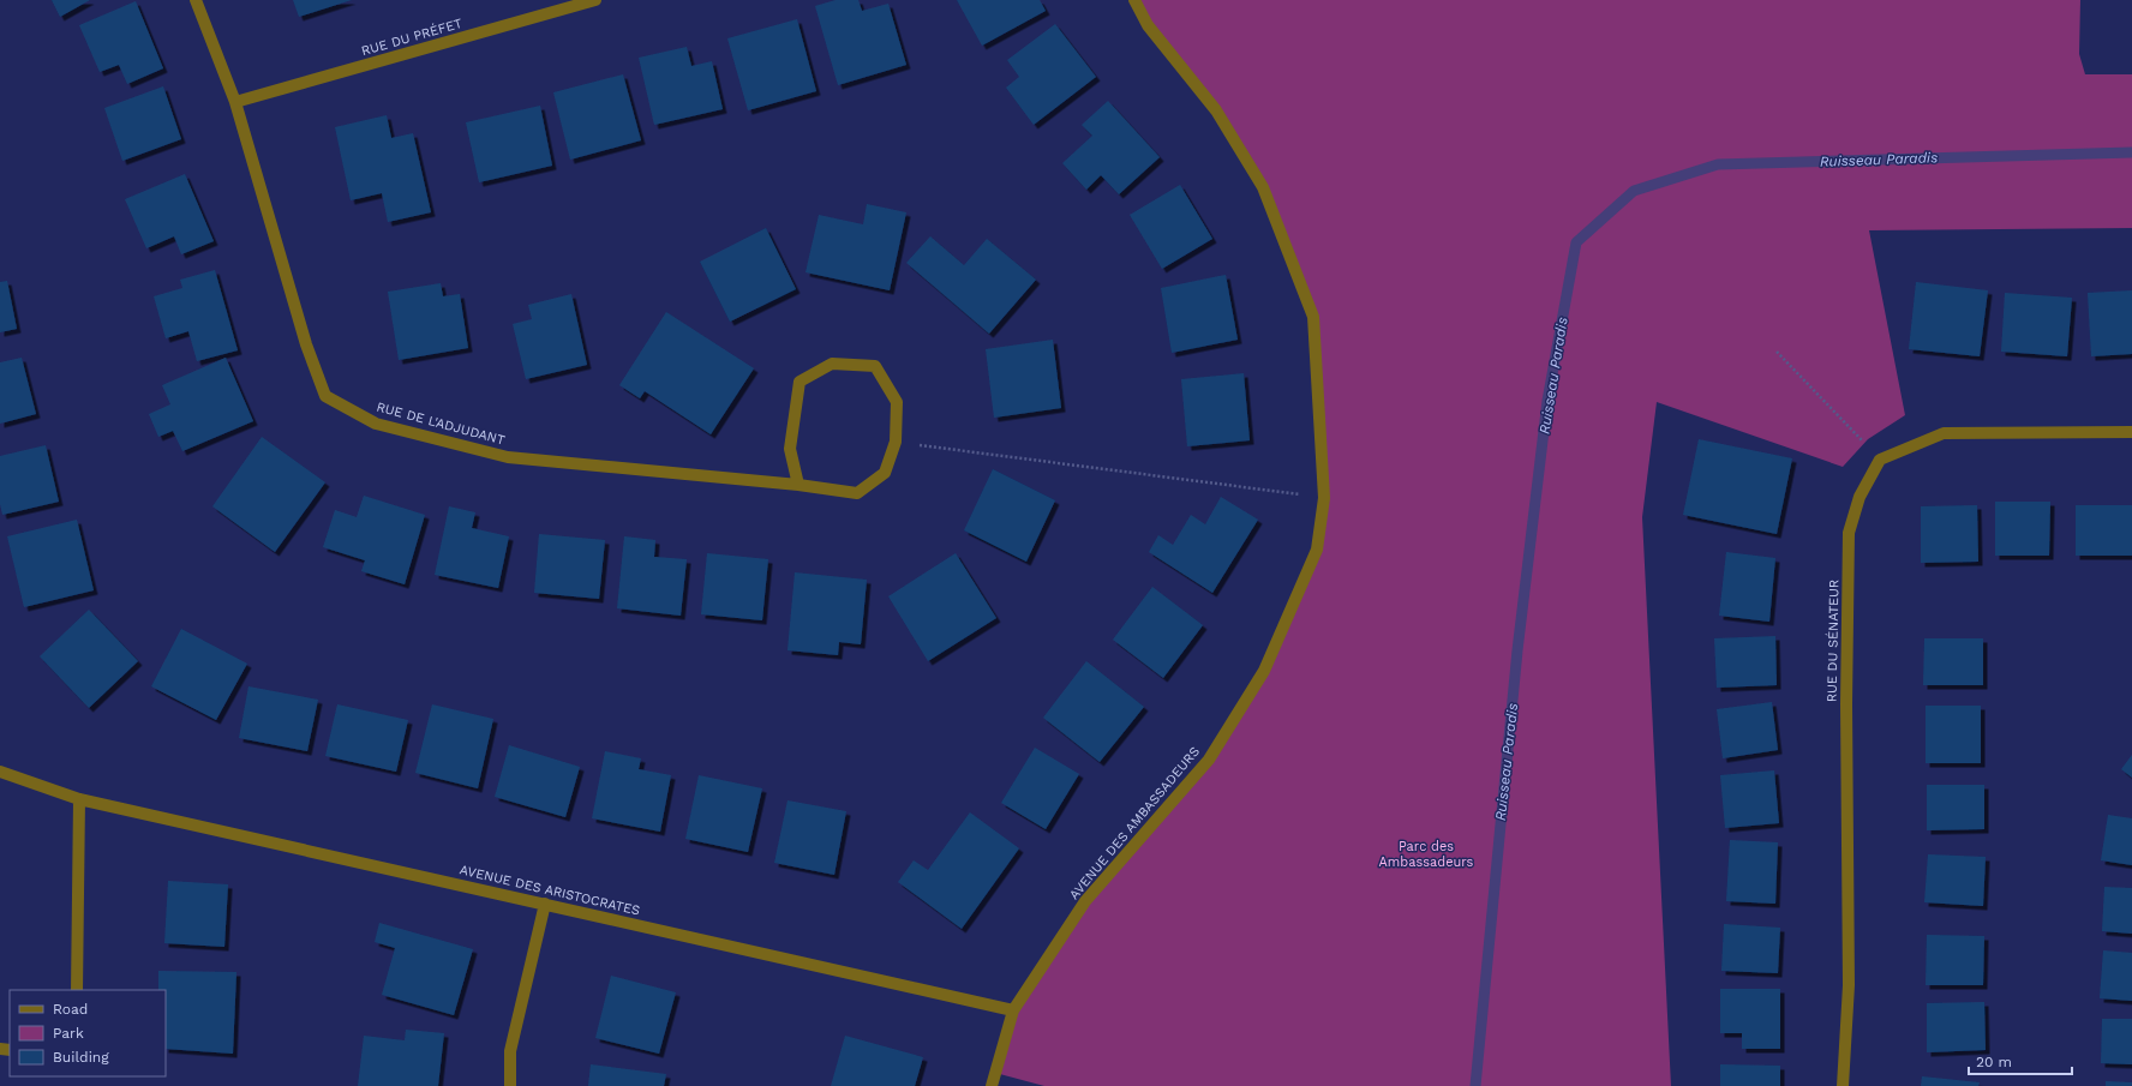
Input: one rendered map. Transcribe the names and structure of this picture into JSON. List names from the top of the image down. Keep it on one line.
{"streets":{"street":["RUE DU PRÉFET","RUE DE L'ADJUDANT","RUE DU SÉNATEUR","AVENUE DES AMBASSADEURS","AVENUE DES ARISTOCRATES"]},"crossings":[["RUE DU PRÉFET","RUE DE L'ADJUDANT"],["AVENUE DES AMBASSADEURS","AVENUE DES ARISTOCRATES"]],"water":["Ruisseau Paradis"],"parks":["Parc des Ambassadeurs"],"legend":["Road","Park","Building"],"scale_bar":"20 m"}
